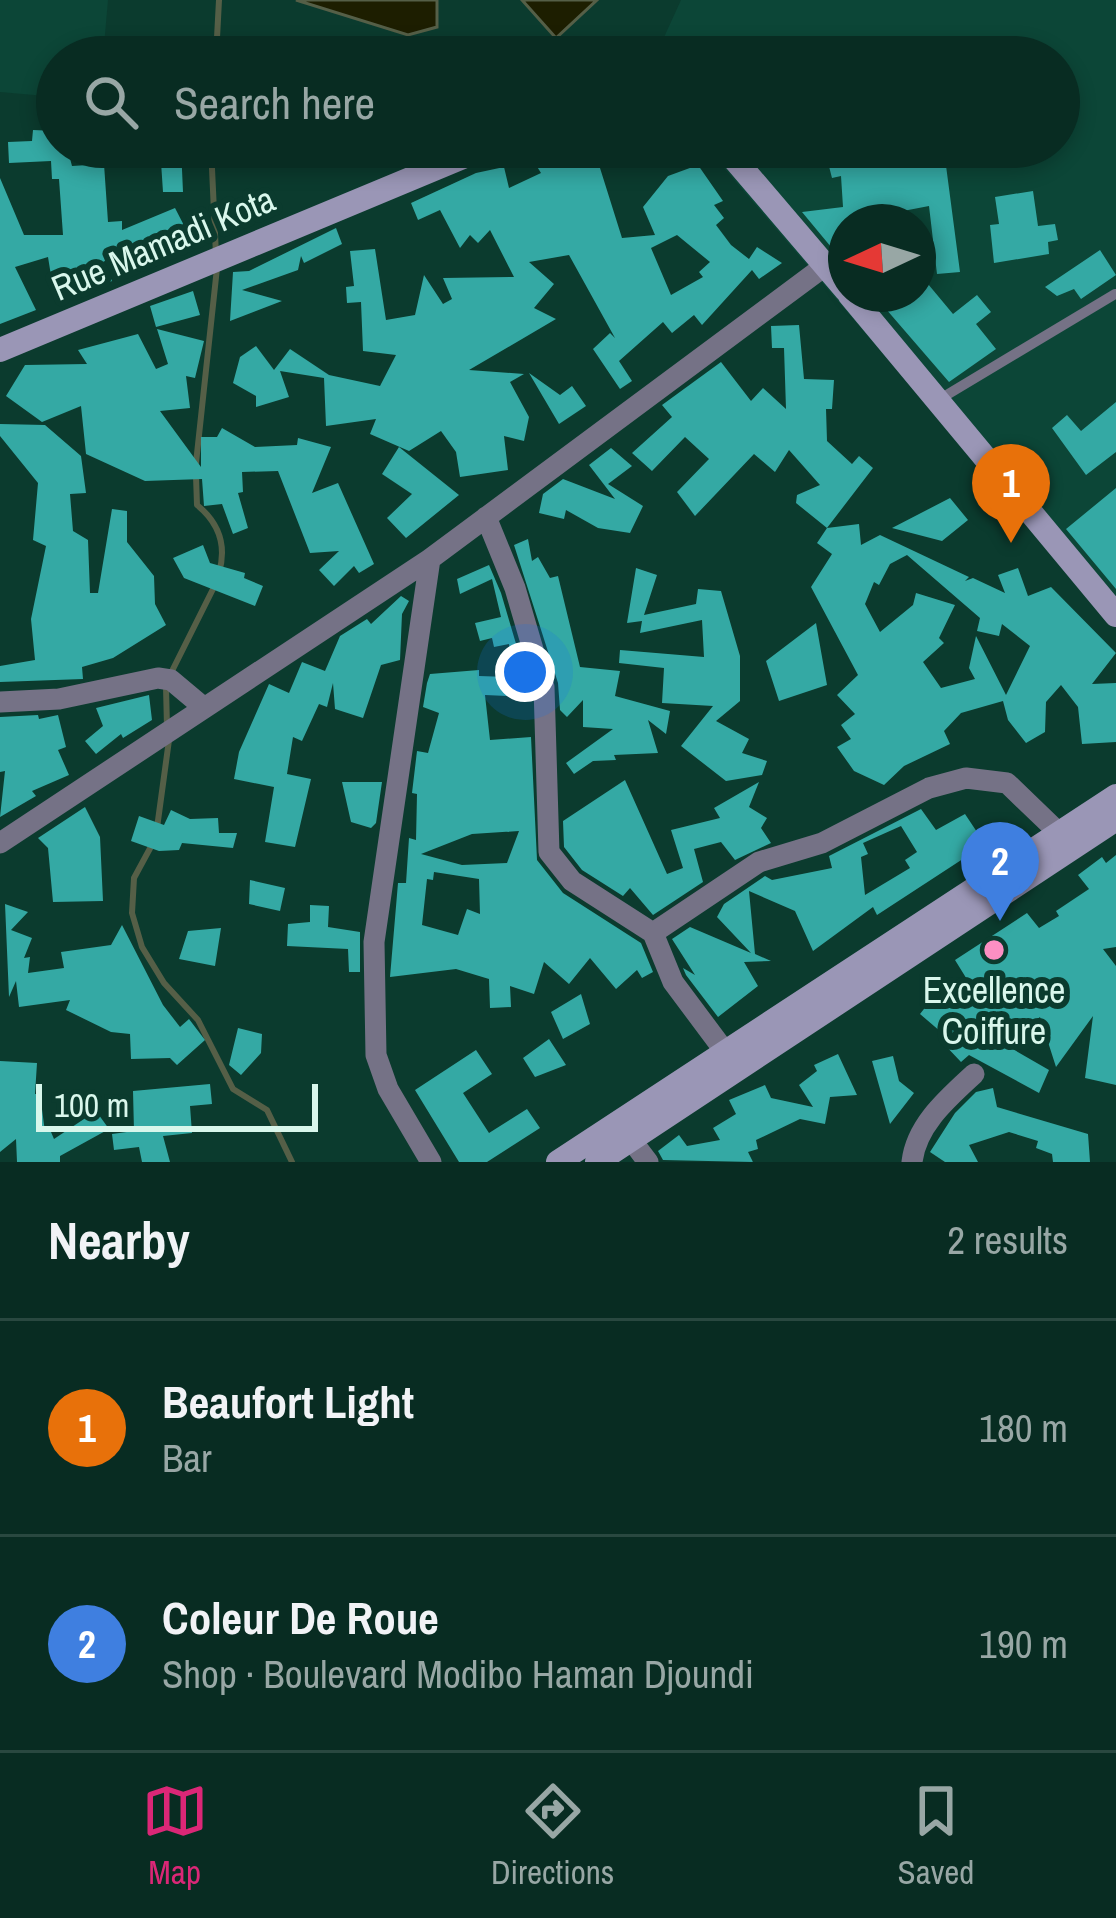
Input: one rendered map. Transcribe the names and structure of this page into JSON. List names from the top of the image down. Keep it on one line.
{"streets":{"main road":["Rue Mamadi Kota"]},"places":["Excellence Coiffure"],"scale_bar":"100 m","north":"left","page":{"search":"Search here","pins":["1","2"],"scale":"100 m","heading":["Nearby","2 results"],"list":[{"mark":"1","name":"Beaufort Light","note":"Bar","value":"180 m"},{"mark":"2","name":"Coleur De Roue","note":"Shop · Boulevard Modibo Haman Djoundi","value":"190 m"}],"nav":["Map","Directions","Saved"]}}
